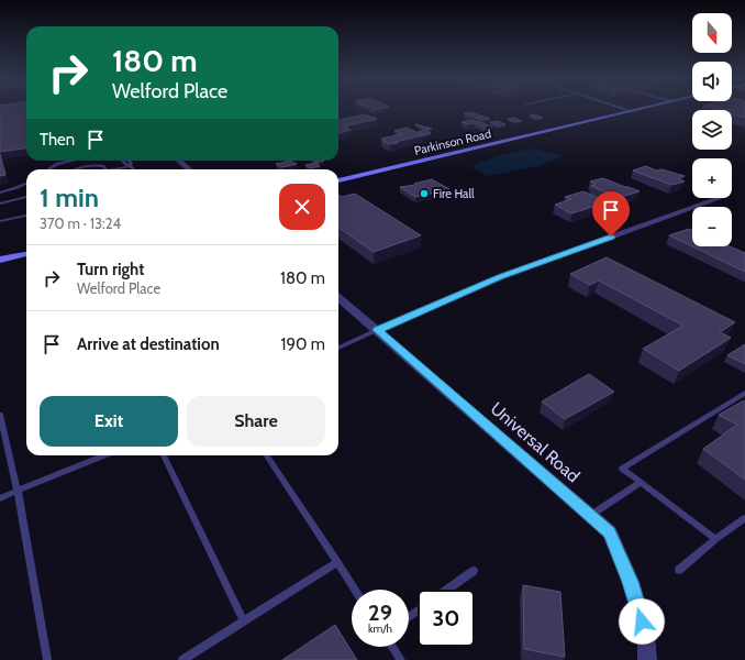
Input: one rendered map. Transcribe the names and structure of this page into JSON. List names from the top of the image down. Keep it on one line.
{"streets":{"main road":["Parkinson Road"],"street":["Universal Road"]},"places":["Fire Hall"],"north":"bottom","page":{"map_buttons":["+","−"],"turn":["180 m","Welford Place"],"then":"Then","heading":["1 min","370 m · 13:24"],"list":[{"name":"Turn right","note":"Welford Place","value":"180 m"},{"name":"Arrive at destination","value":"190 m"}],"buttons":["Exit","Share"],"speed":"29 km/h","limit":"30"}}
